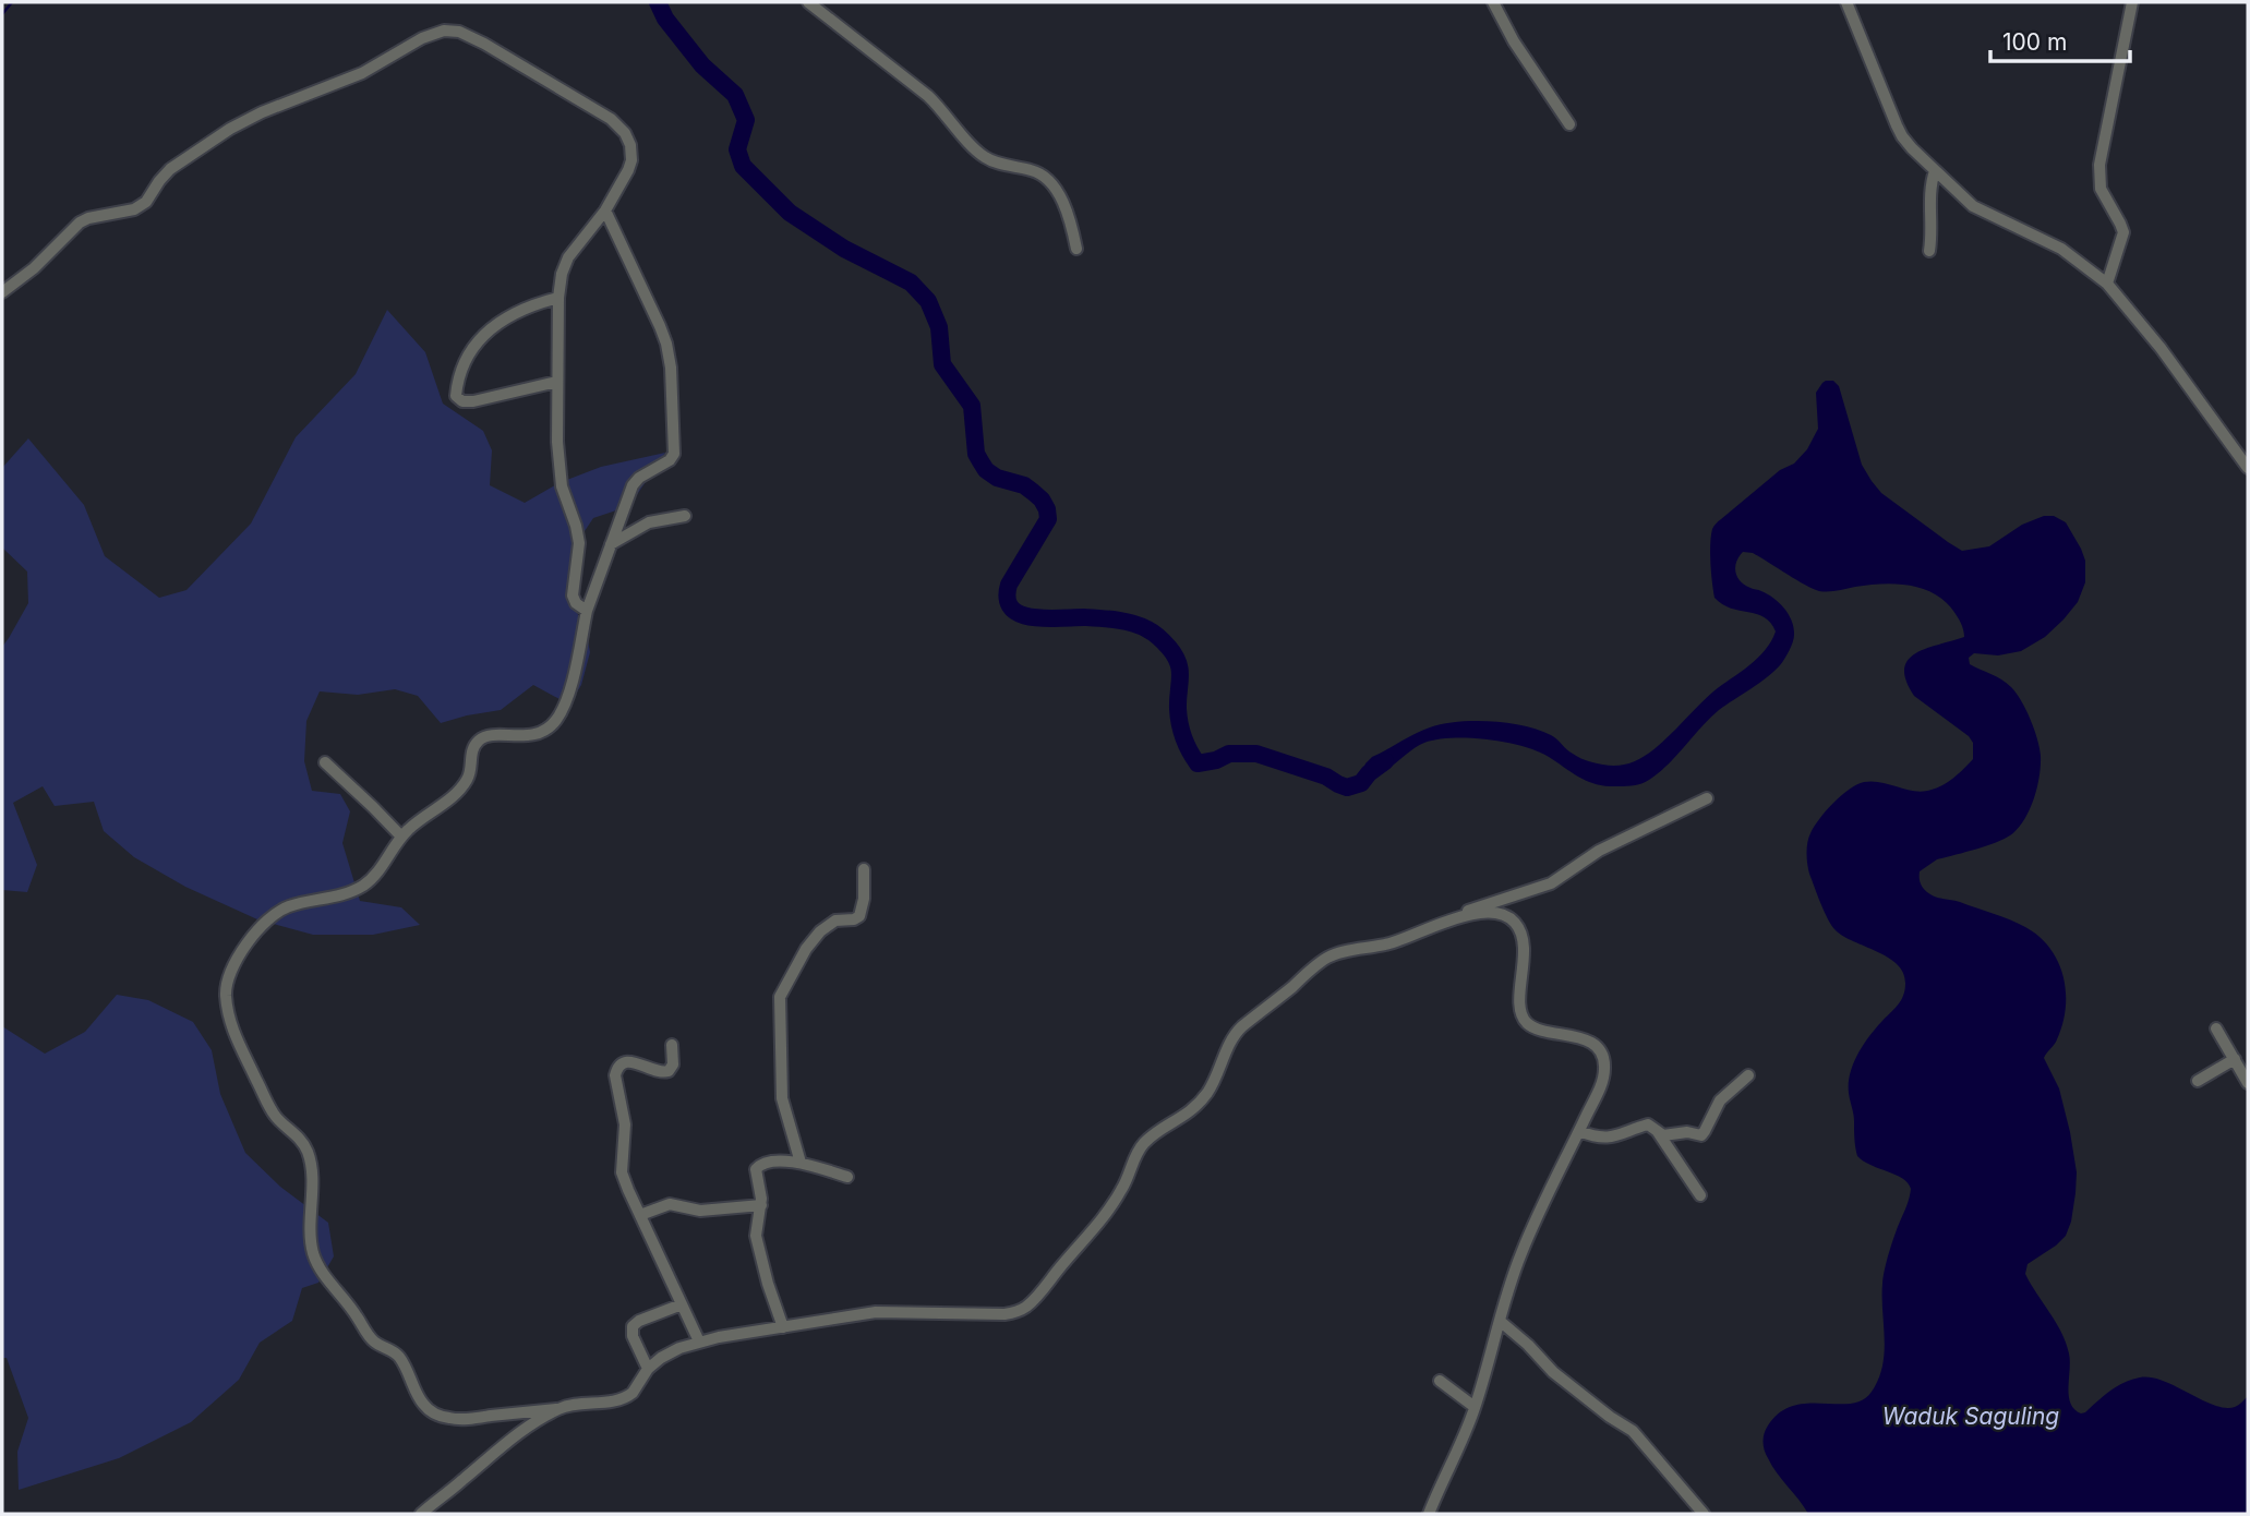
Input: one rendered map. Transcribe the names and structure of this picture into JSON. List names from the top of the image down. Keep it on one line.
{"water":["Waduk Saguling"],"scale_bar":"100 m"}
